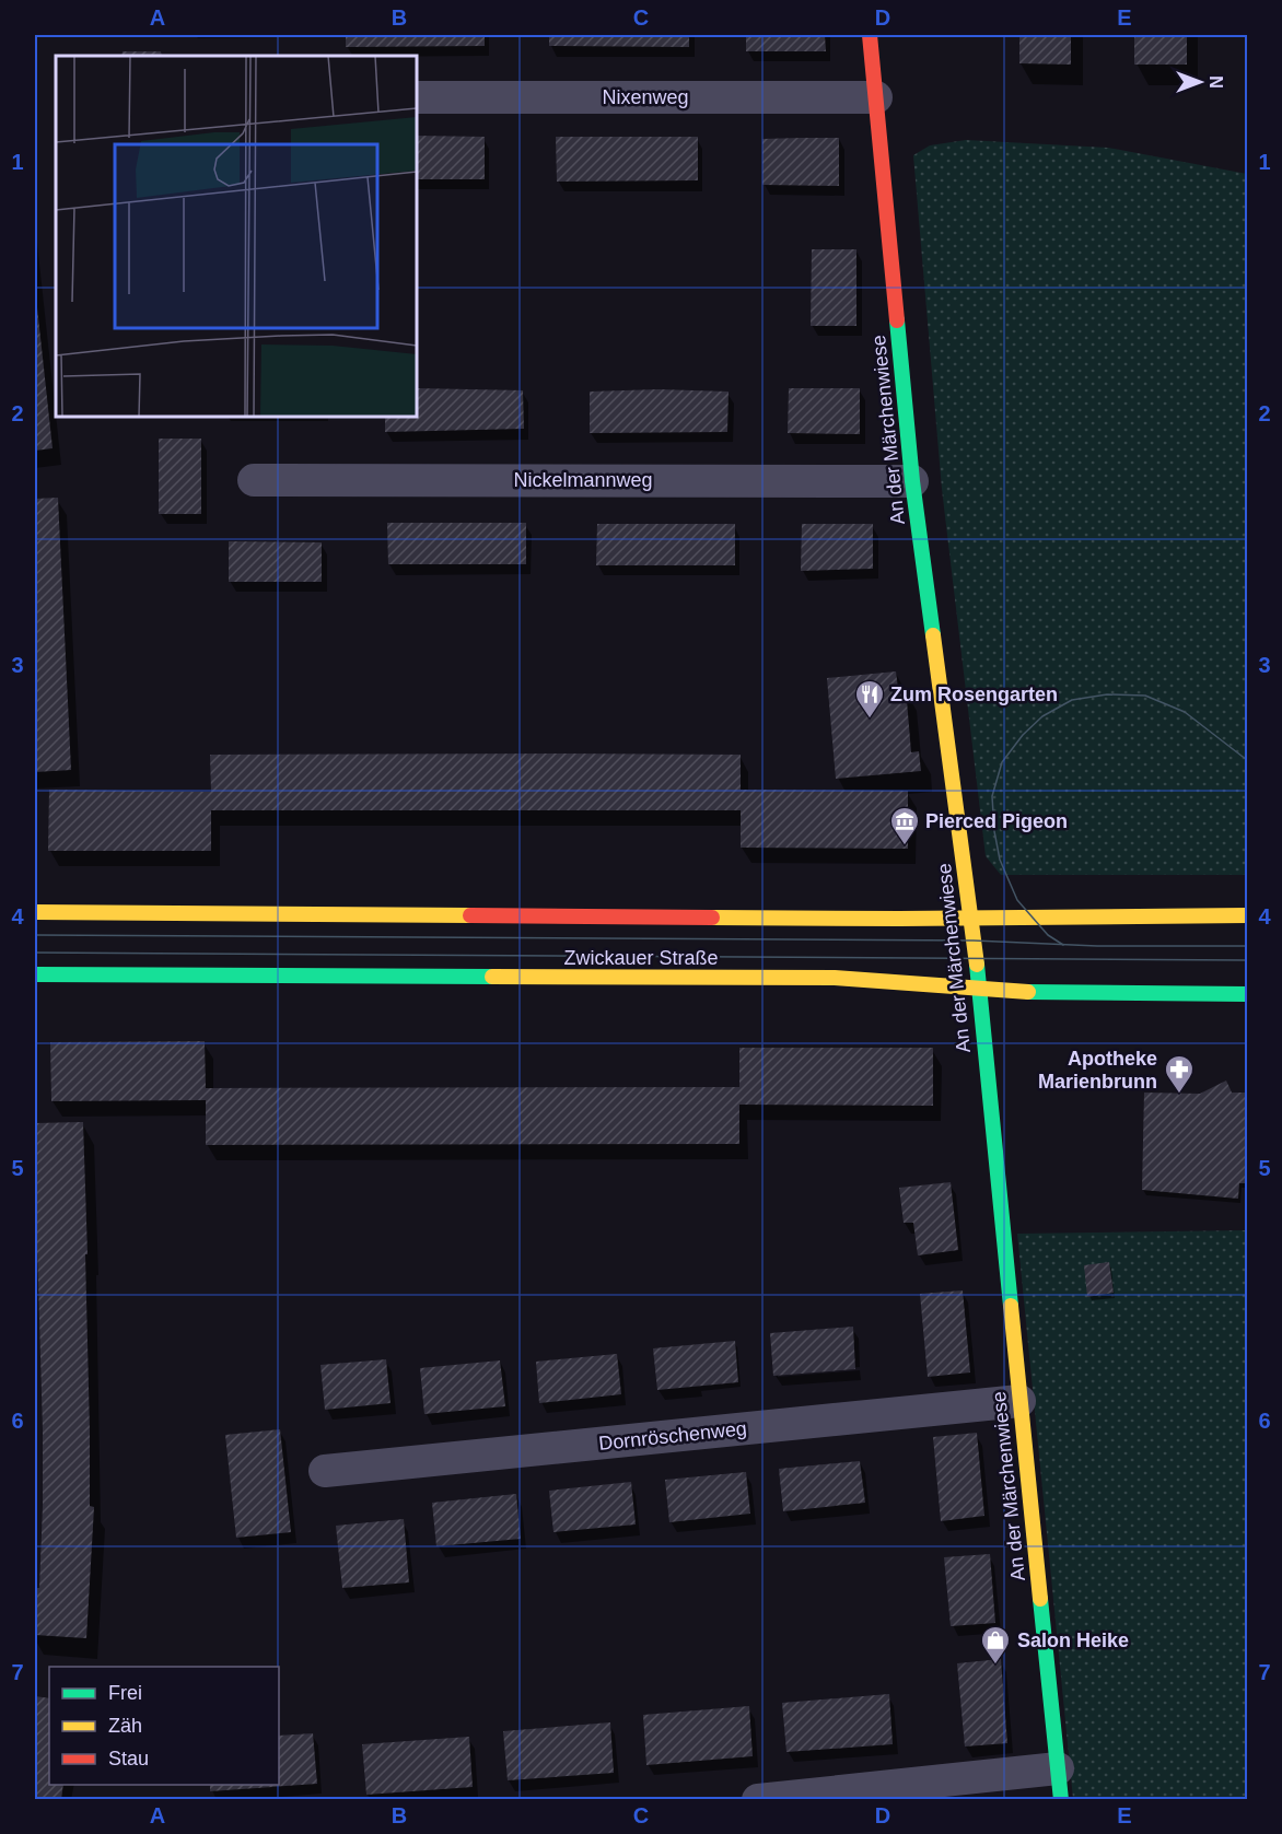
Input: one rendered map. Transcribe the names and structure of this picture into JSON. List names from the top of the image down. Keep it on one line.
{"streets":{"main road":["An der Märchenwiese","Zwickauer Straße"],"street":["Nixenweg","Nickelmannweg","Dornröschenweg"]},"crossings":[["Nixenweg","An der Märchenwiese"],["An der Märchenwiese","Nickelmannweg"],["An der Märchenwiese","Zwickauer Straße"],["An der Märchenwiese","Dornröschenweg"]],"places":{"restaurant":["Zum Rosengarten"],"museum":["Pierced Pigeon"],"pharmacy":["Apotheke Marienbrunn"],"shop":["Salon Heike"]},"legend":["Frei","Zäh","Stau"],"north":"right","grid":{"columns":["A","B","C","D","E"],"rows":["1","2","3","4","5","6","7"]}}
